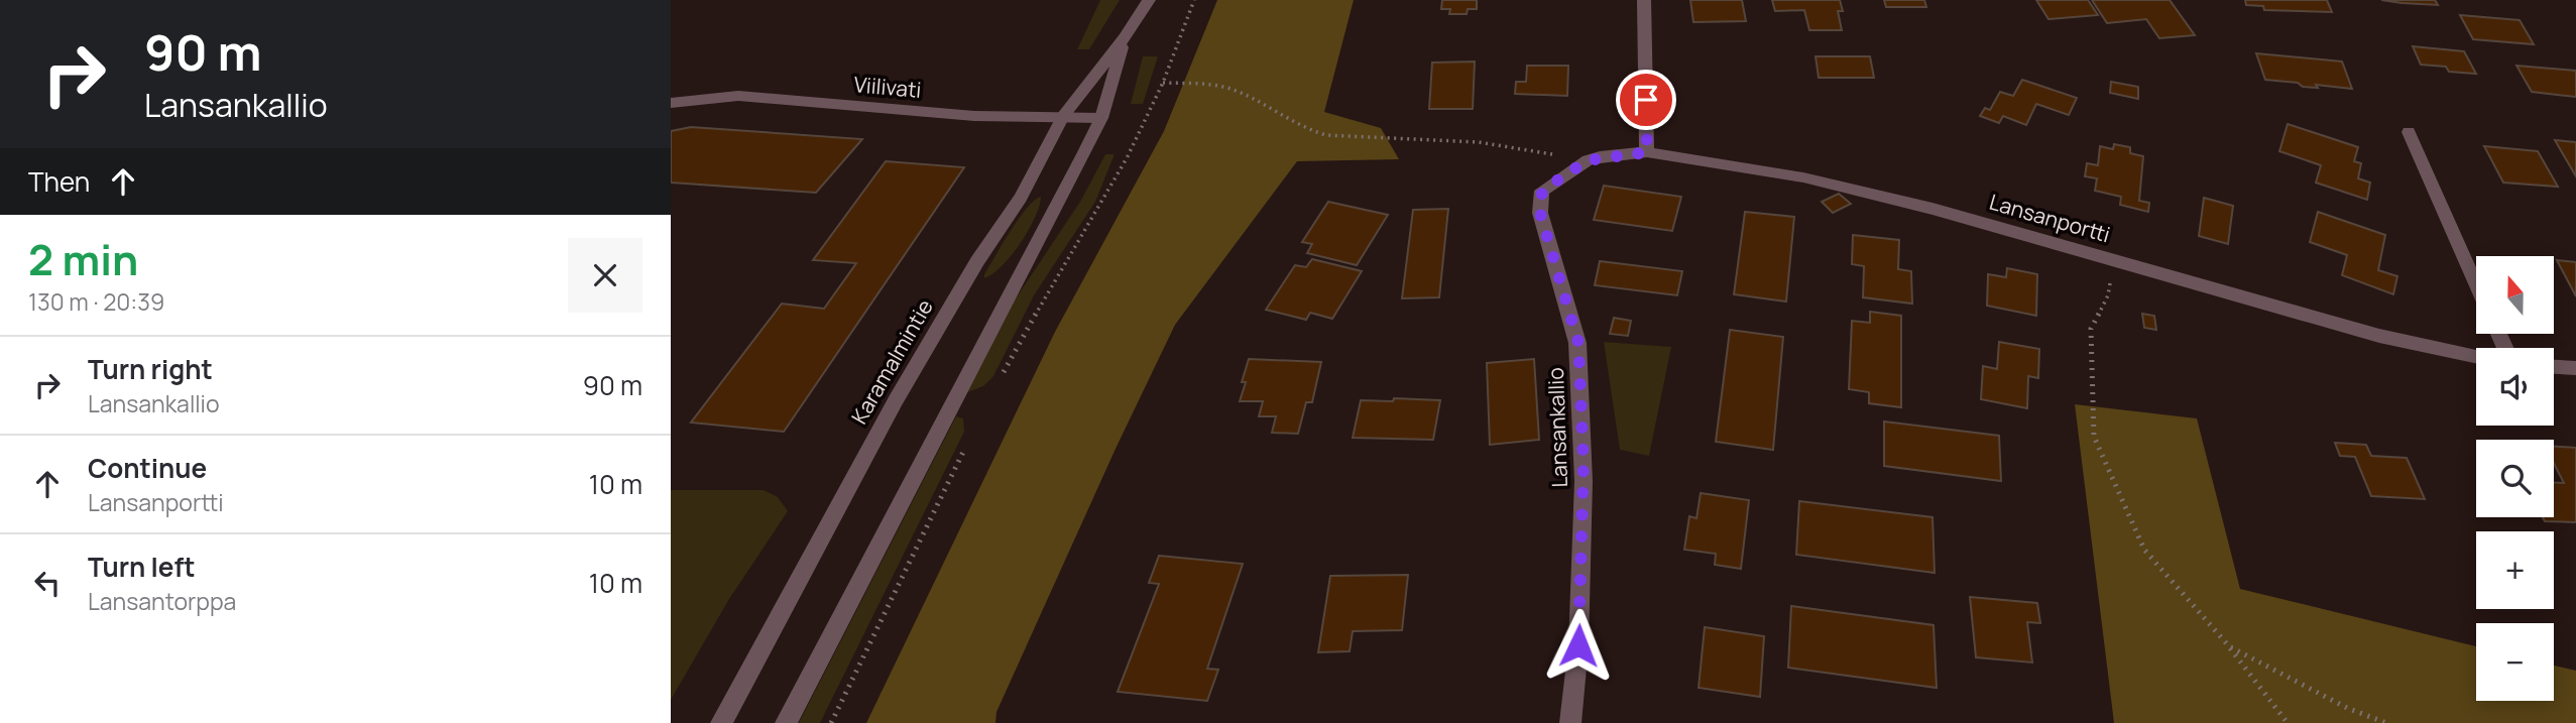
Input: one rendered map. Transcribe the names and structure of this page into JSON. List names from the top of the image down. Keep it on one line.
{"streets":{"street":["Viilivati","Lansanportti","Karamalmintie","Lansankallio"]},"crossings":[["Viilivati","Karamalmintie"],["Lansanportti","Lansankallio"]],"north":"top","page":{"turn":["90 m","Lansankallio"],"then":"Then","heading":["2 min","130 m · 20:39"],"map_buttons":["+","−"],"list":[{"name":"Turn right","note":"Lansankallio","value":"90 m"},{"name":"Continue","note":"Lansanportti","value":"10 m"},{"name":"Turn left","note":"Lansantorppa","value":"10 m"}]}}
